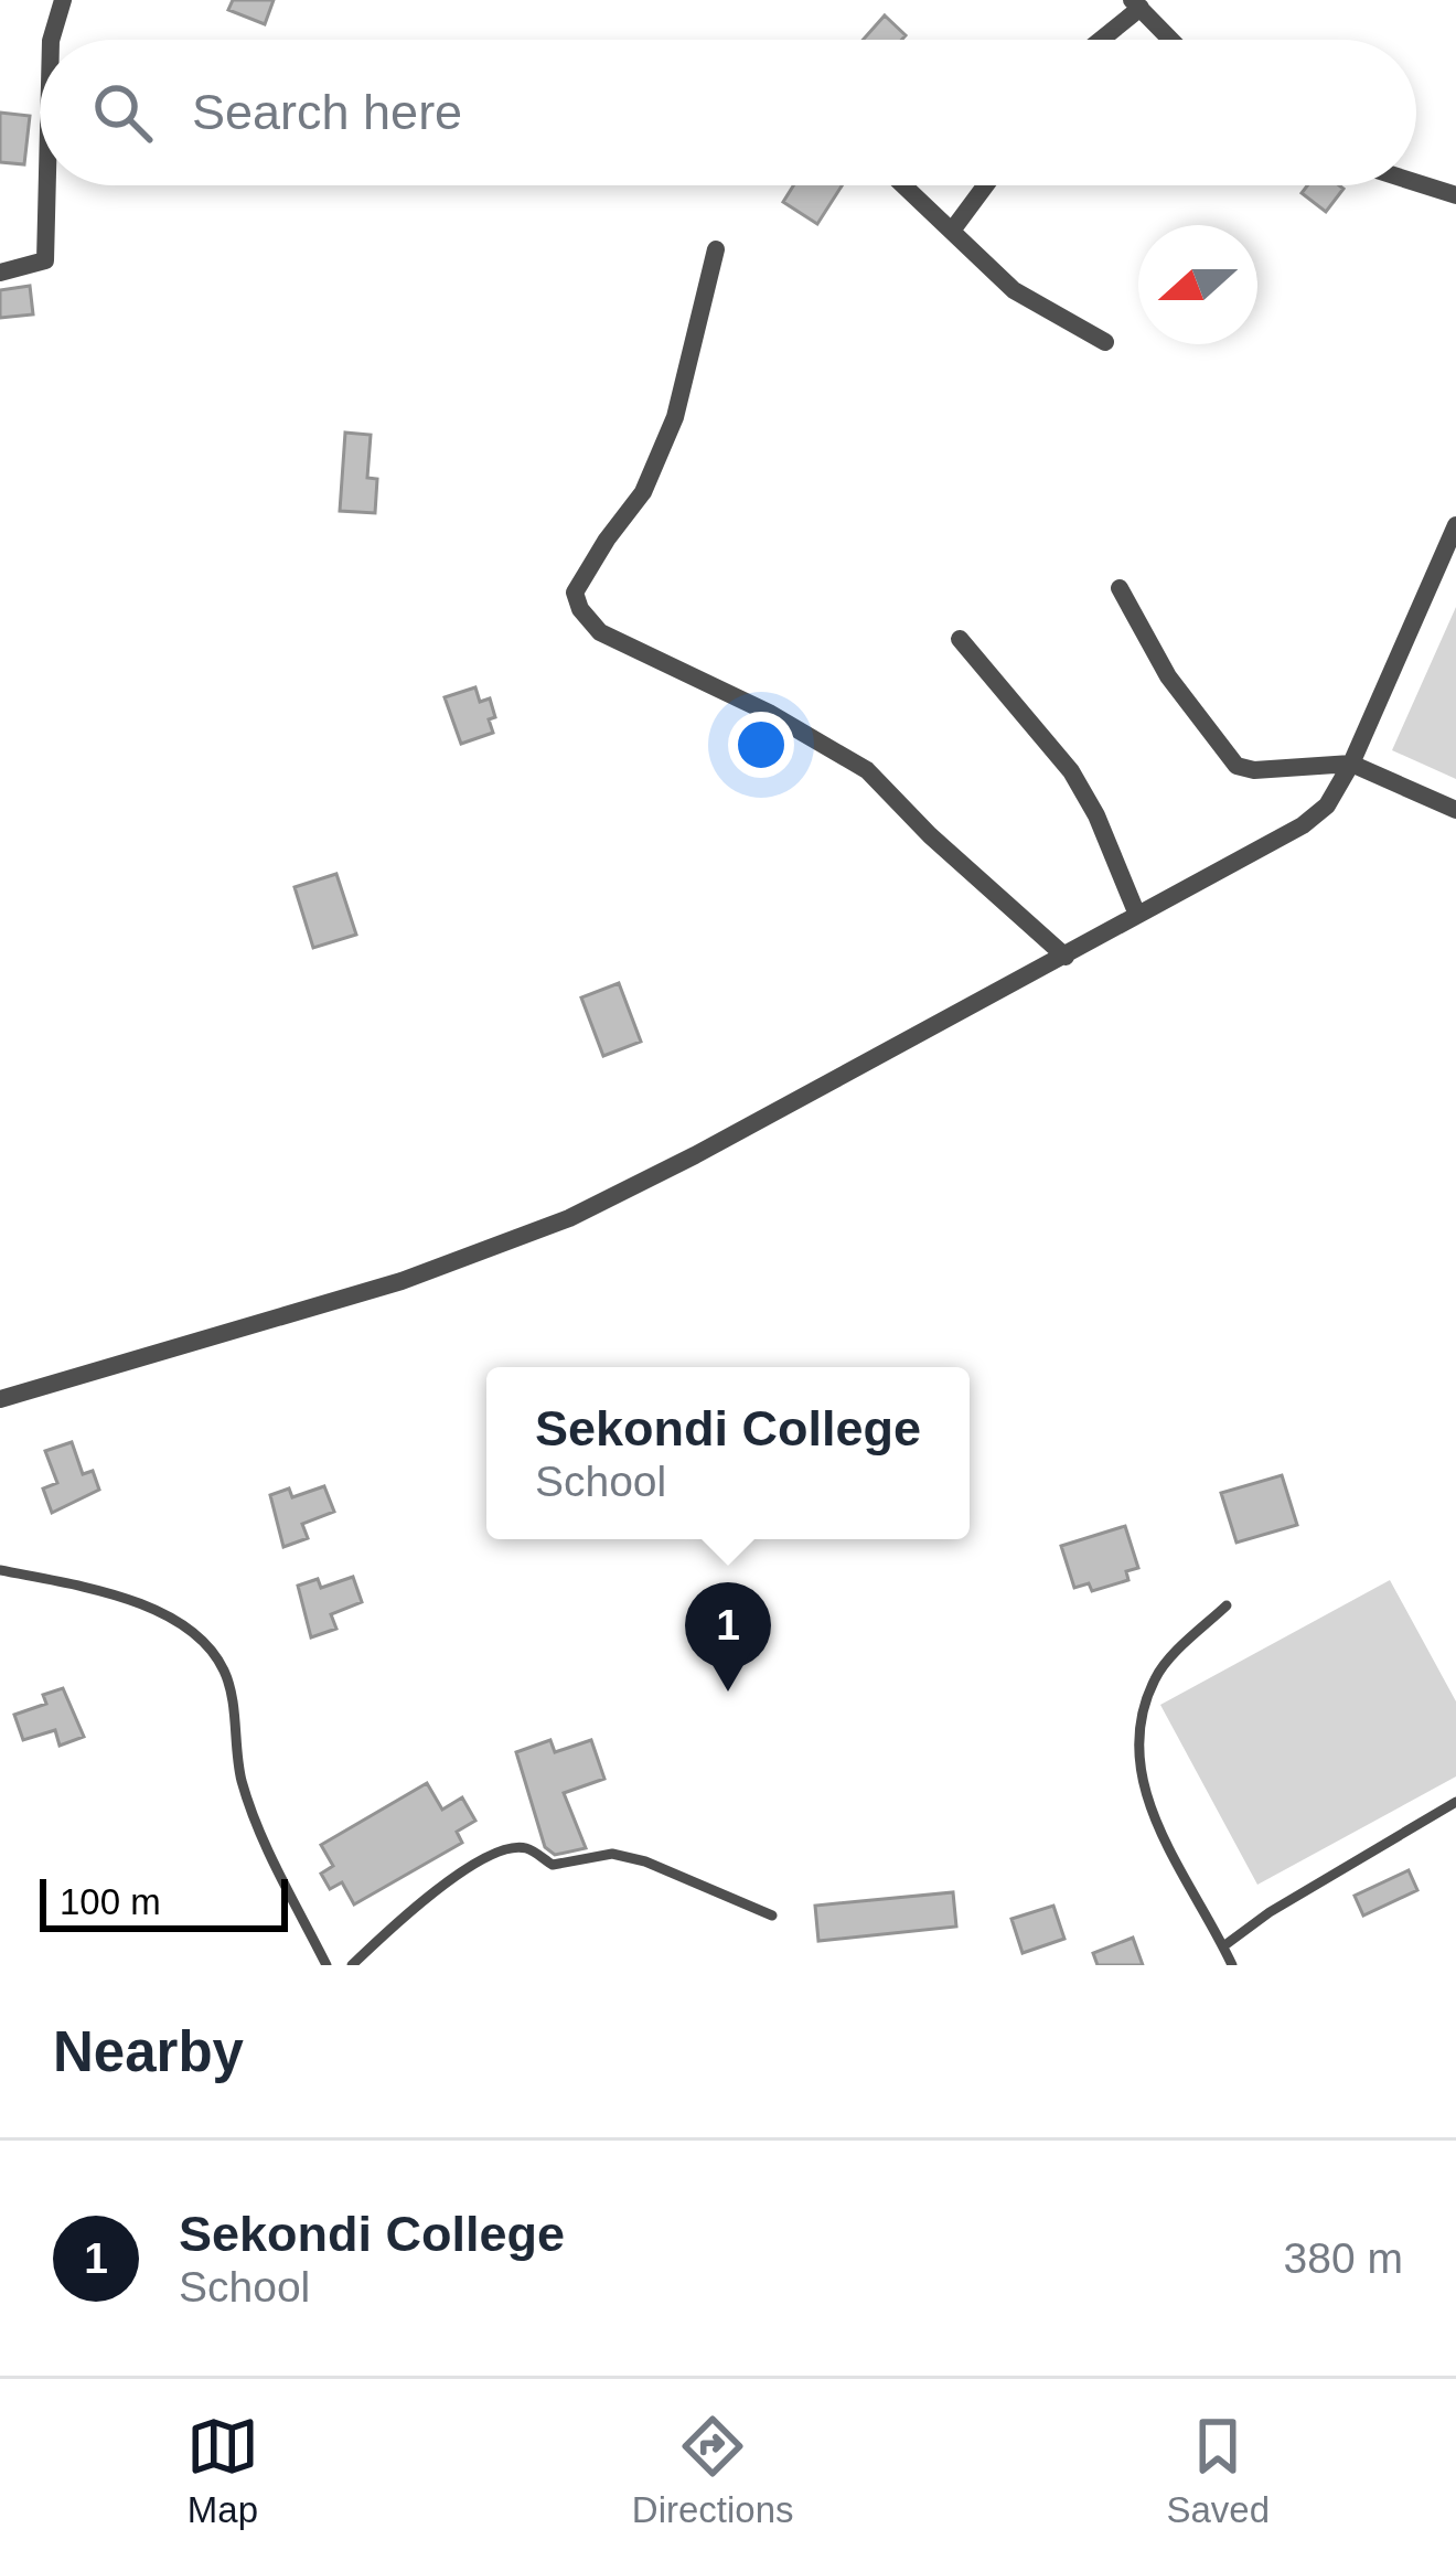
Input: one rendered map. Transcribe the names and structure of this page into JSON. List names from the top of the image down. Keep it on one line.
{"scale_bar":"100 m","north":"left","page":{"search":"Search here","popup":["Sekondi College","School"],"pins":"1","scale":"100 m","heading":"Nearby","list":[{"mark":"1","name":"Sekondi College","note":"School","value":"380 m"}],"nav":["Map","Directions","Saved"]}}
